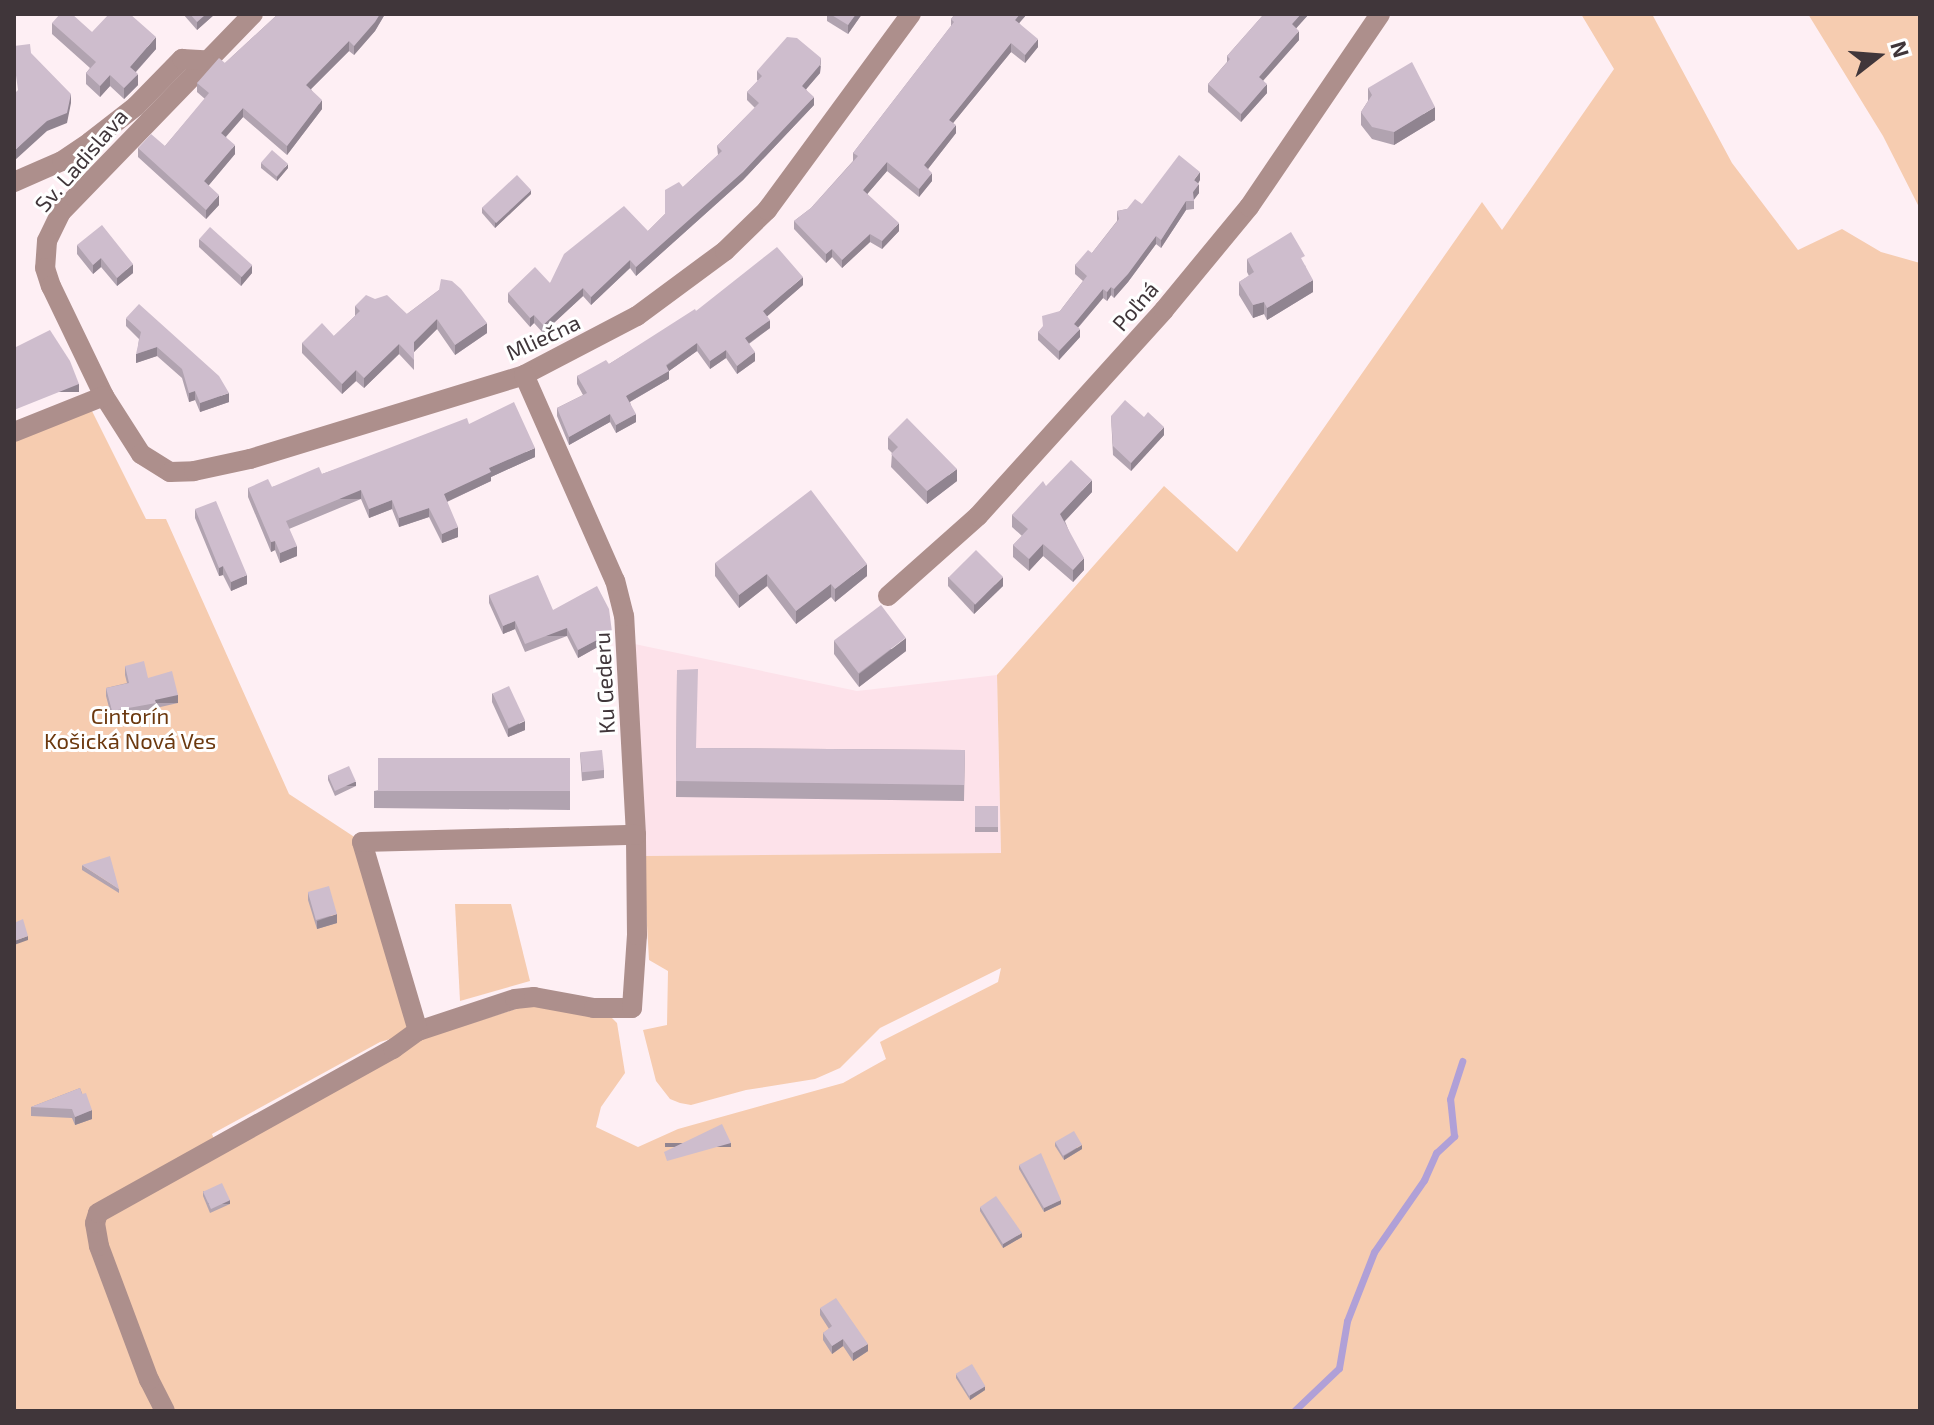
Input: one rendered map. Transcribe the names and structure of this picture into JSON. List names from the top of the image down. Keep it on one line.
{"streets":{"street":["Sv. Ladislava","Poľná","Mliečna","Ku Gederu"]},"crossings":[["Sv. Ladislava","Mliečna"],["Mliečna","Ku Gederu"]],"parks":["Cintorín Košická Nová Ves"],"north":"right"}
